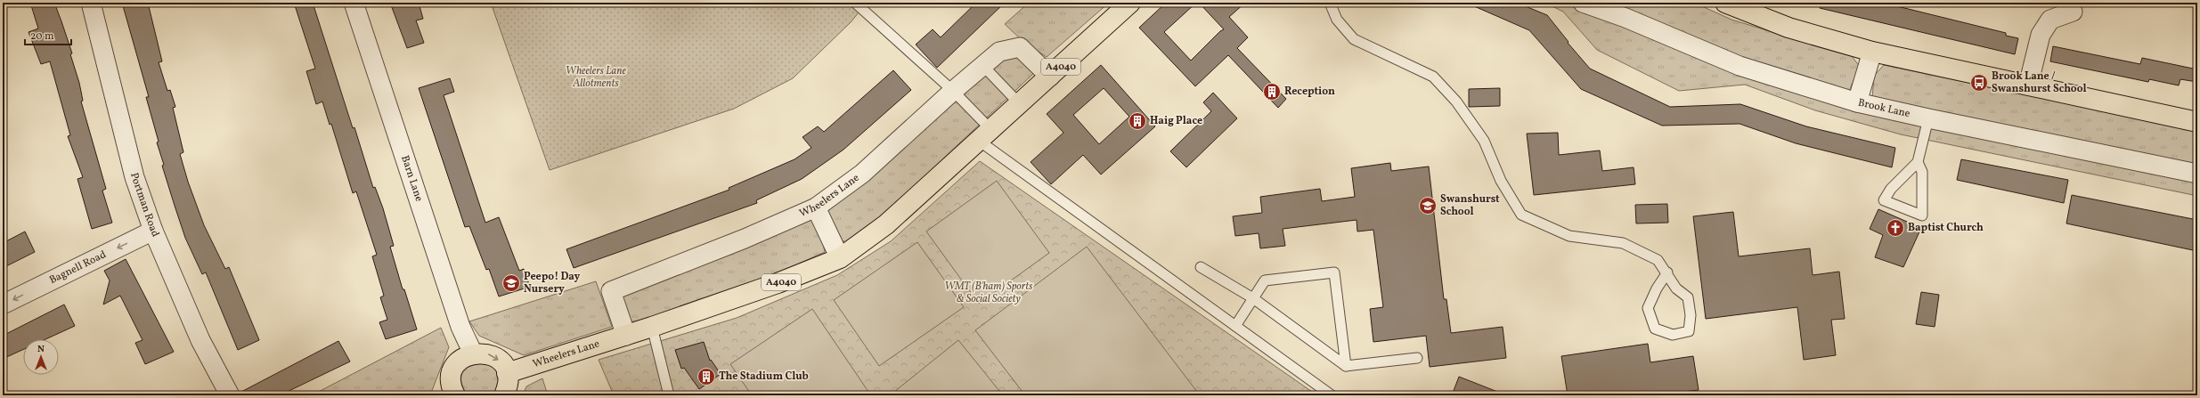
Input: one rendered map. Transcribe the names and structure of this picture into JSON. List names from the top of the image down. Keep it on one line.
{"streets":{"main road":["A4040","Wheelers Lane"],"street":["Brook Lane","Barn Lane","Portman Road","Bagnell Road"]},"crossings":[["Portman Road","Bagnell Road"]],"one_way":["Bagnell Road"],"parks":["Wheelers Lane Allotments","WMT (B'ham) Sports & Social Society"],"places":{"bus stop":["Brook Lane / Swanshurst School"],"building":["Reception","Haig Place","The Stadium Club"],"school or university":["Swanshurst School","Peepo! Day Nursery"],"church":["Baptist Church"]},"scale_bar":"20 m","north":"top"}
